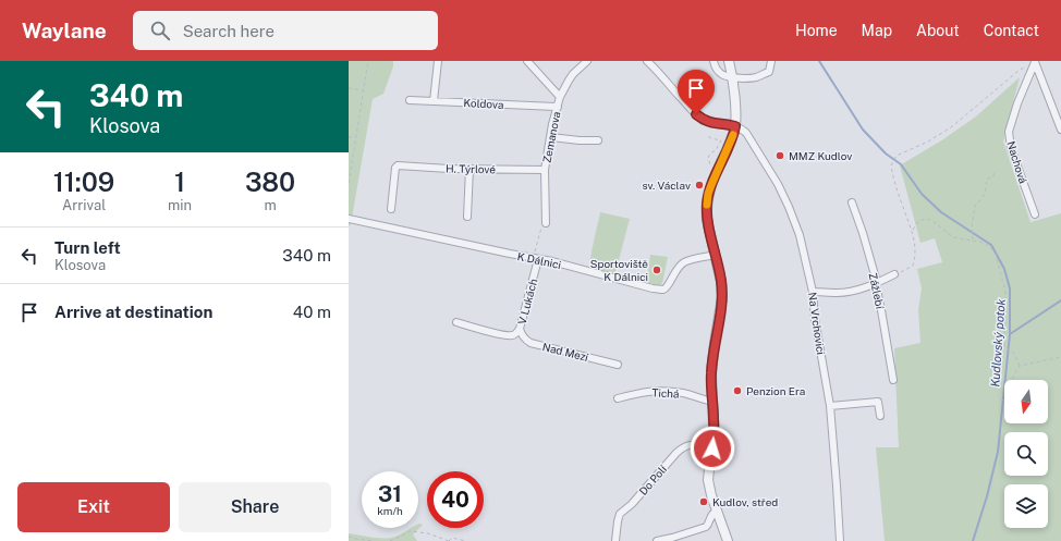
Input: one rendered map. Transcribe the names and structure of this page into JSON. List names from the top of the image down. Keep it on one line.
{"streets":{"street":["Koldova","Zemanova","Nachová","H. Týrlové","K Dálnici","Zážlebí","V Lukách","Na Vrchovici","Nad Mezí","Tichá","Do Polí"]},"crossings":[["Koldova","Zemanova"],["Zemanova","H. Týrlové"],["K Dálnici","V Lukách"],["V Lukách","Nad Mezí"]],"water":["Kudlovský potok"],"places":["MMZ Kudlov","sv. Václav","Sportoviště K Dálnici","Penzion Era","Kudlov, střed"],"north":"bottom","page":{"header":"Waylane","search":"Search here","nav":["Home","Map","About","Contact"],"turn":["340 m","Klosova"],"eta":["11:09","Arrival","1","min","380","m"],"list":[{"name":"Turn left","note":"Klosova","value":"340 m"},{"name":"Arrive at destination","value":"40 m"}],"speed":"31 km/h","limit":"40","buttons":["Exit","Share"]}}
